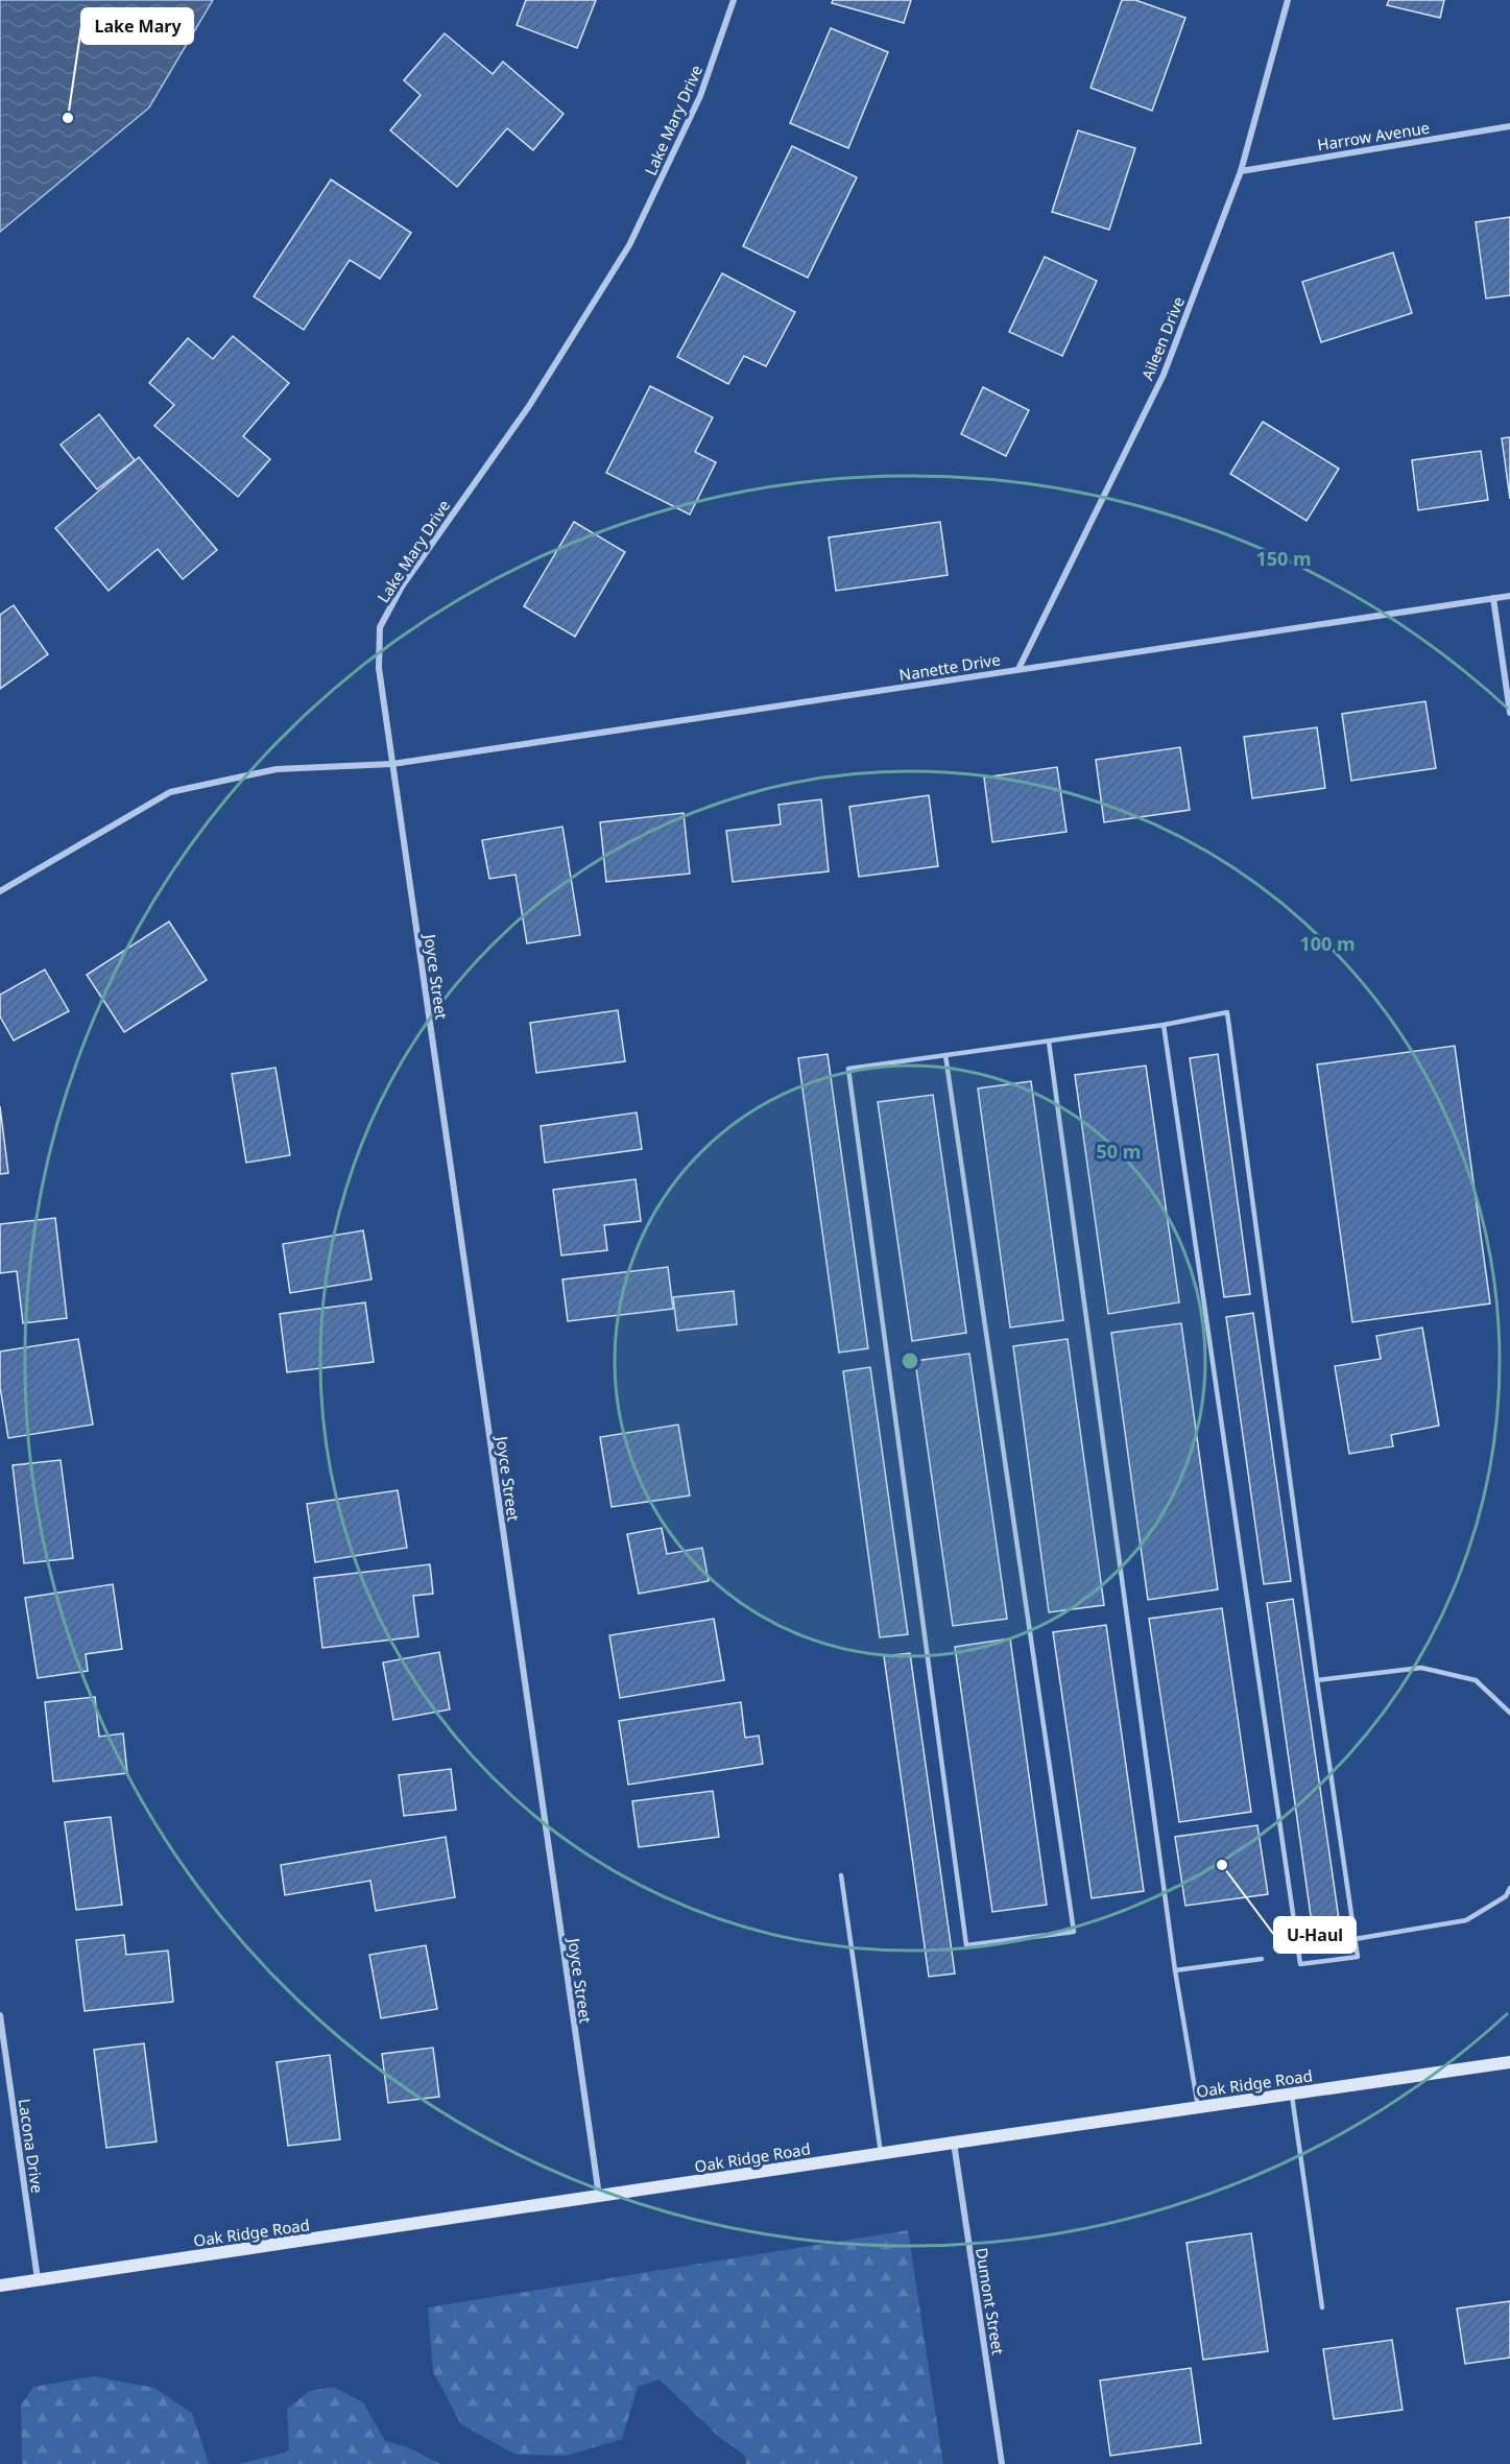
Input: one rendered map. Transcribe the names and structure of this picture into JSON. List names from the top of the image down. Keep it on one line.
{"streets":{"main road":["Oak Ridge Road"],"street":["Lake Mary Drive","Harrow Avenue","Aileen Drive","Nanette Drive","Joyce Street","Lacona Drive","Dumont Street"]},"crossings":[["Lake Mary Drive","Nanette Drive"],["Lake Mary Drive","Joyce Street"],["Harrow Avenue","Aileen Drive"],["Aileen Drive","Nanette Drive"],["Nanette Drive","Joyce Street"],["Joyce Street","Oak Ridge Road"],["Oak Ridge Road","Lacona Drive"],["Oak Ridge Road","Dumont Street"]],"places":["Lake Mary","U-Haul"],"rings":["150 m","100 m","50 m"]}
